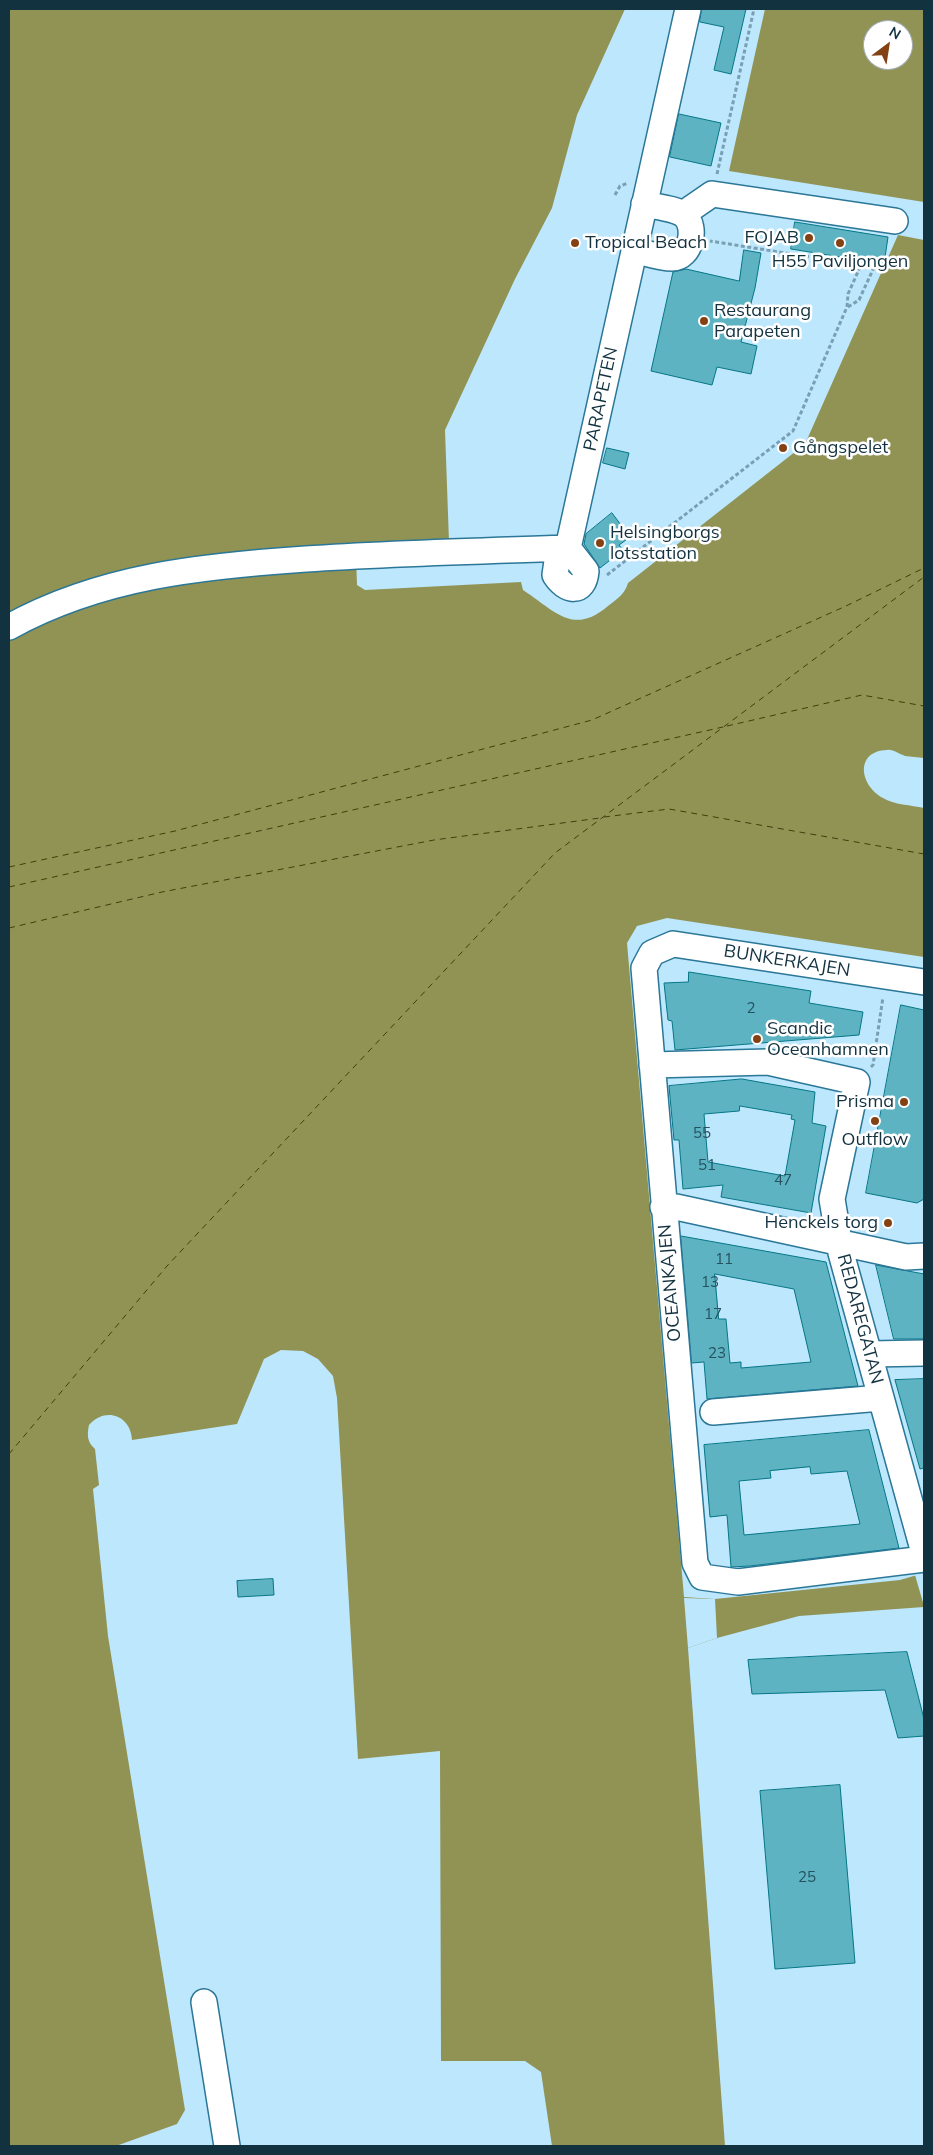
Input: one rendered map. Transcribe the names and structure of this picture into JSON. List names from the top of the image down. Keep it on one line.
{"streets":{"street":["PARAPETEN","BUNKERKAJEN","OCEANKAJEN","REDAREGATAN"]},"crossings":[["BUNKERKAJEN","OCEANKAJEN"]],"places":["FOJAB","Tropical Beach","H55 Paviljongen","Restaurang Parapeten","Gångspelet","Helsingborgs lotsstation","Scandic Oceanhamnen","Prisma","Outflow","Henckels torg"],"house_numbers":["2","55","51","47","11","13","17","23","25"],"north":"top right"}
